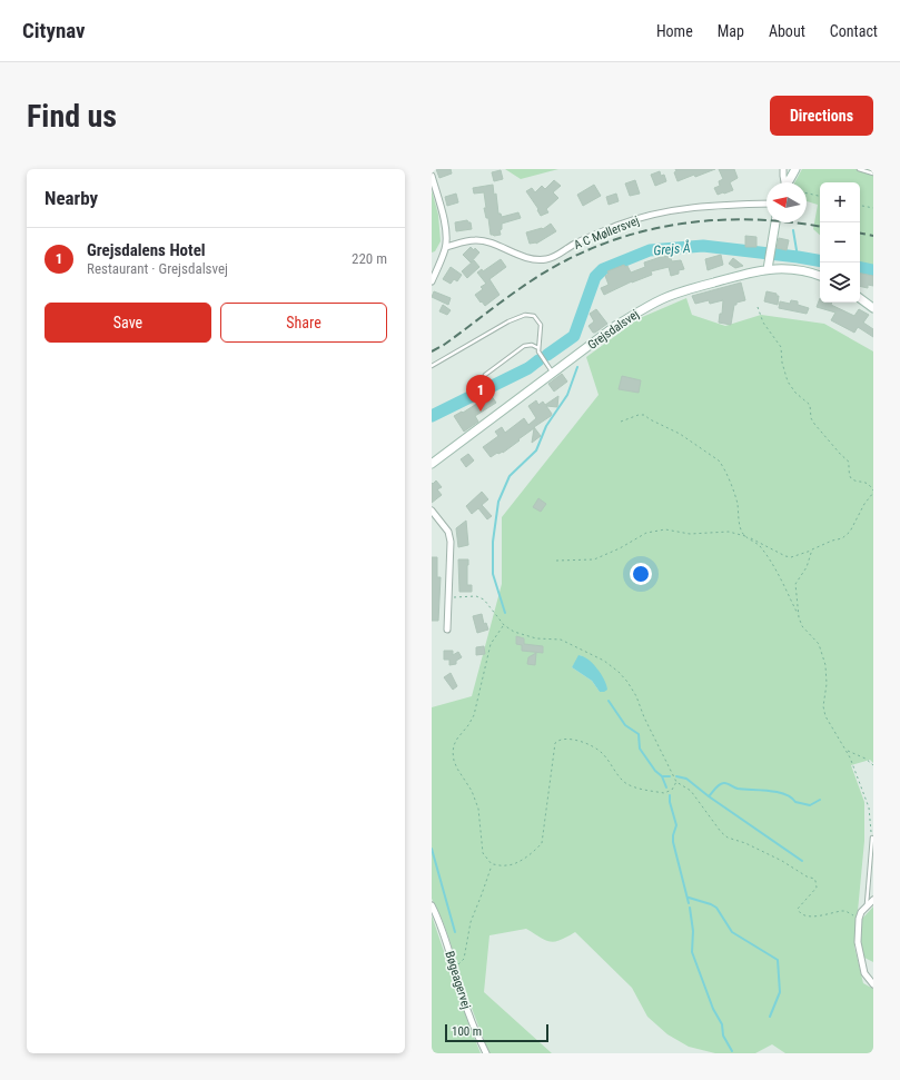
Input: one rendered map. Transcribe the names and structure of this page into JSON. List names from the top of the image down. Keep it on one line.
{"streets":{"street":["A C Møllersvej","Grejsdalsvej","Bøgeagervej"]},"water":["Grejs Å"],"scale_bar":"100 m","north":"left","page":{"header":"Citynav","nav":["Home","Map","About","Contact"],"buttons":["Directions",["Save","Share"]],"title":"Find us","heading":"Nearby","map_buttons":["+","−"],"list":[{"mark":"1","name":"Grejsdalens Hotel","note":"Restaurant · Grejsdalsvej","value":"220 m"}],"pins":"1","scale":"100 m"}}
